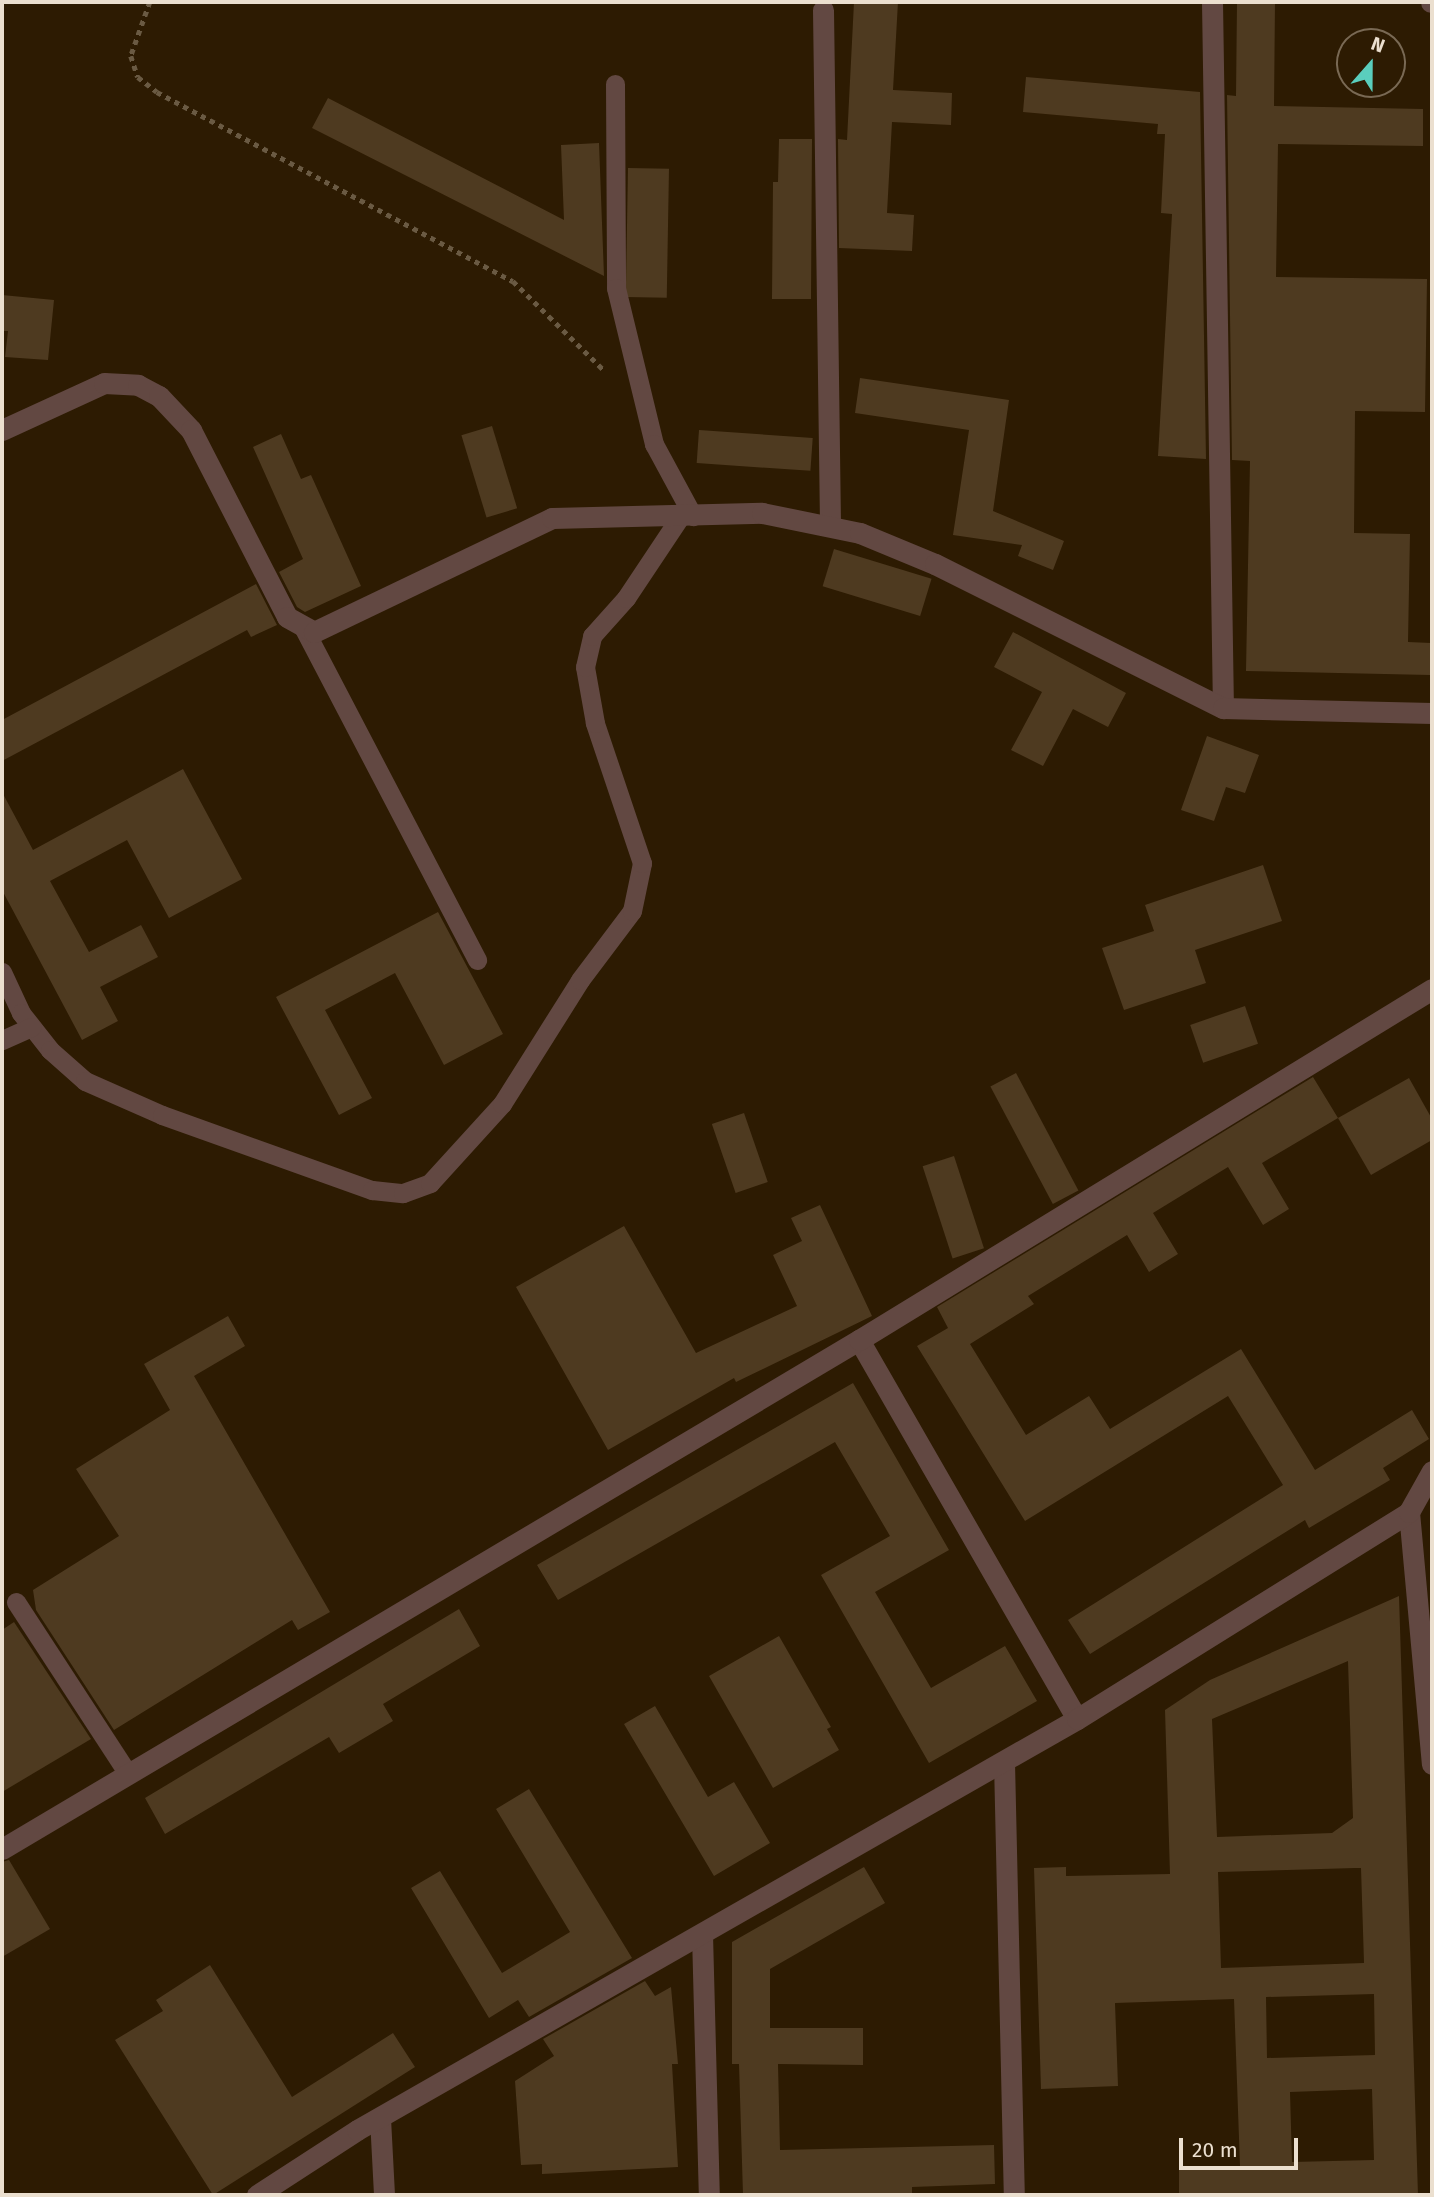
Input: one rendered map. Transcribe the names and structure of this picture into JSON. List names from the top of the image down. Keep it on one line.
{"scale_bar":"20 m","north":"top"}
